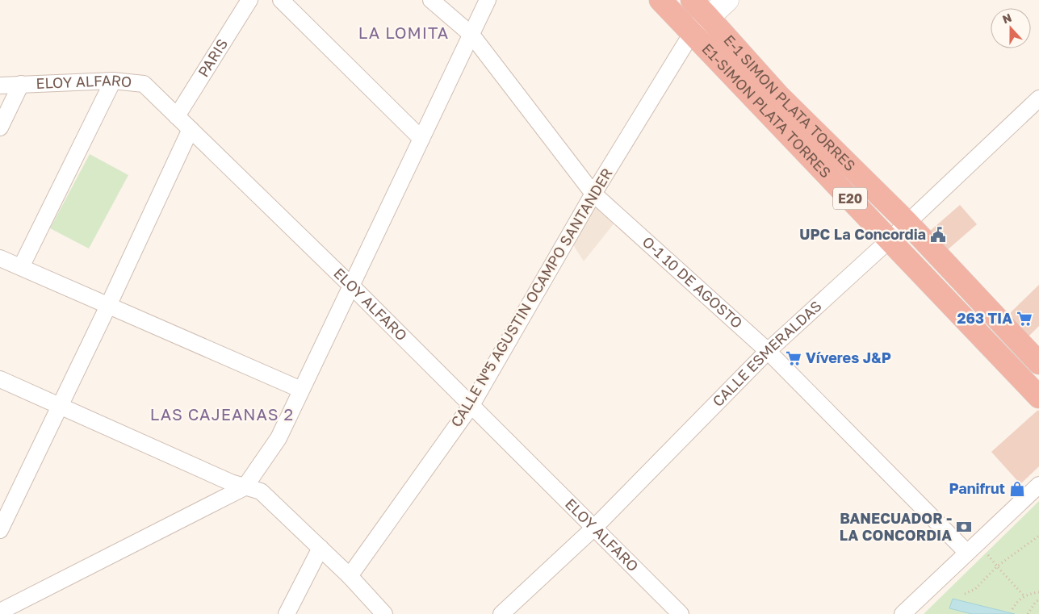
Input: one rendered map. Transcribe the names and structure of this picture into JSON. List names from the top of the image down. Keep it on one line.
{"streets":{"highway":["E-1 SIMON PLATA TORRES","E1-SIMON PLATA TORRES","E20"],"street":["PARIS","ELOY ALFARO","O-1 10 DE AGOSTO","CALLE Nº5 AGUSTIN OCAMPO SANTANDER","CALLE ESMERALDAS"]},"crossings":[["PARIS","ELOY ALFARO"],["ELOY ALFARO","CALLE Nº5 AGUSTIN OCAMPO SANTANDER"],["ELOY ALFARO","CALLE ESMERALDAS"],["E-1 SIMON PLATA TORRES","CALLE ESMERALDAS"],["E1-SIMON PLATA TORRES","CALLE Nº5 AGUSTIN OCAMPO SANTANDER"],["E1-SIMON PLATA TORRES","CALLE ESMERALDAS"],["O-1 10 DE AGOSTO","CALLE Nº5 AGUSTIN OCAMPO SANTANDER"],["O-1 10 DE AGOSTO","CALLE ESMERALDAS"]],"districts":["LA LOMITA","LAS CAJEANAS 2"],"places":{"public building":["UPC La Concordia"],"supermarket":["263 TIA","Víveres J&P"],"shop":["Panifrut"],"bank":["BANECUADOR - LA CONCORDIA"]},"north":"top"}
